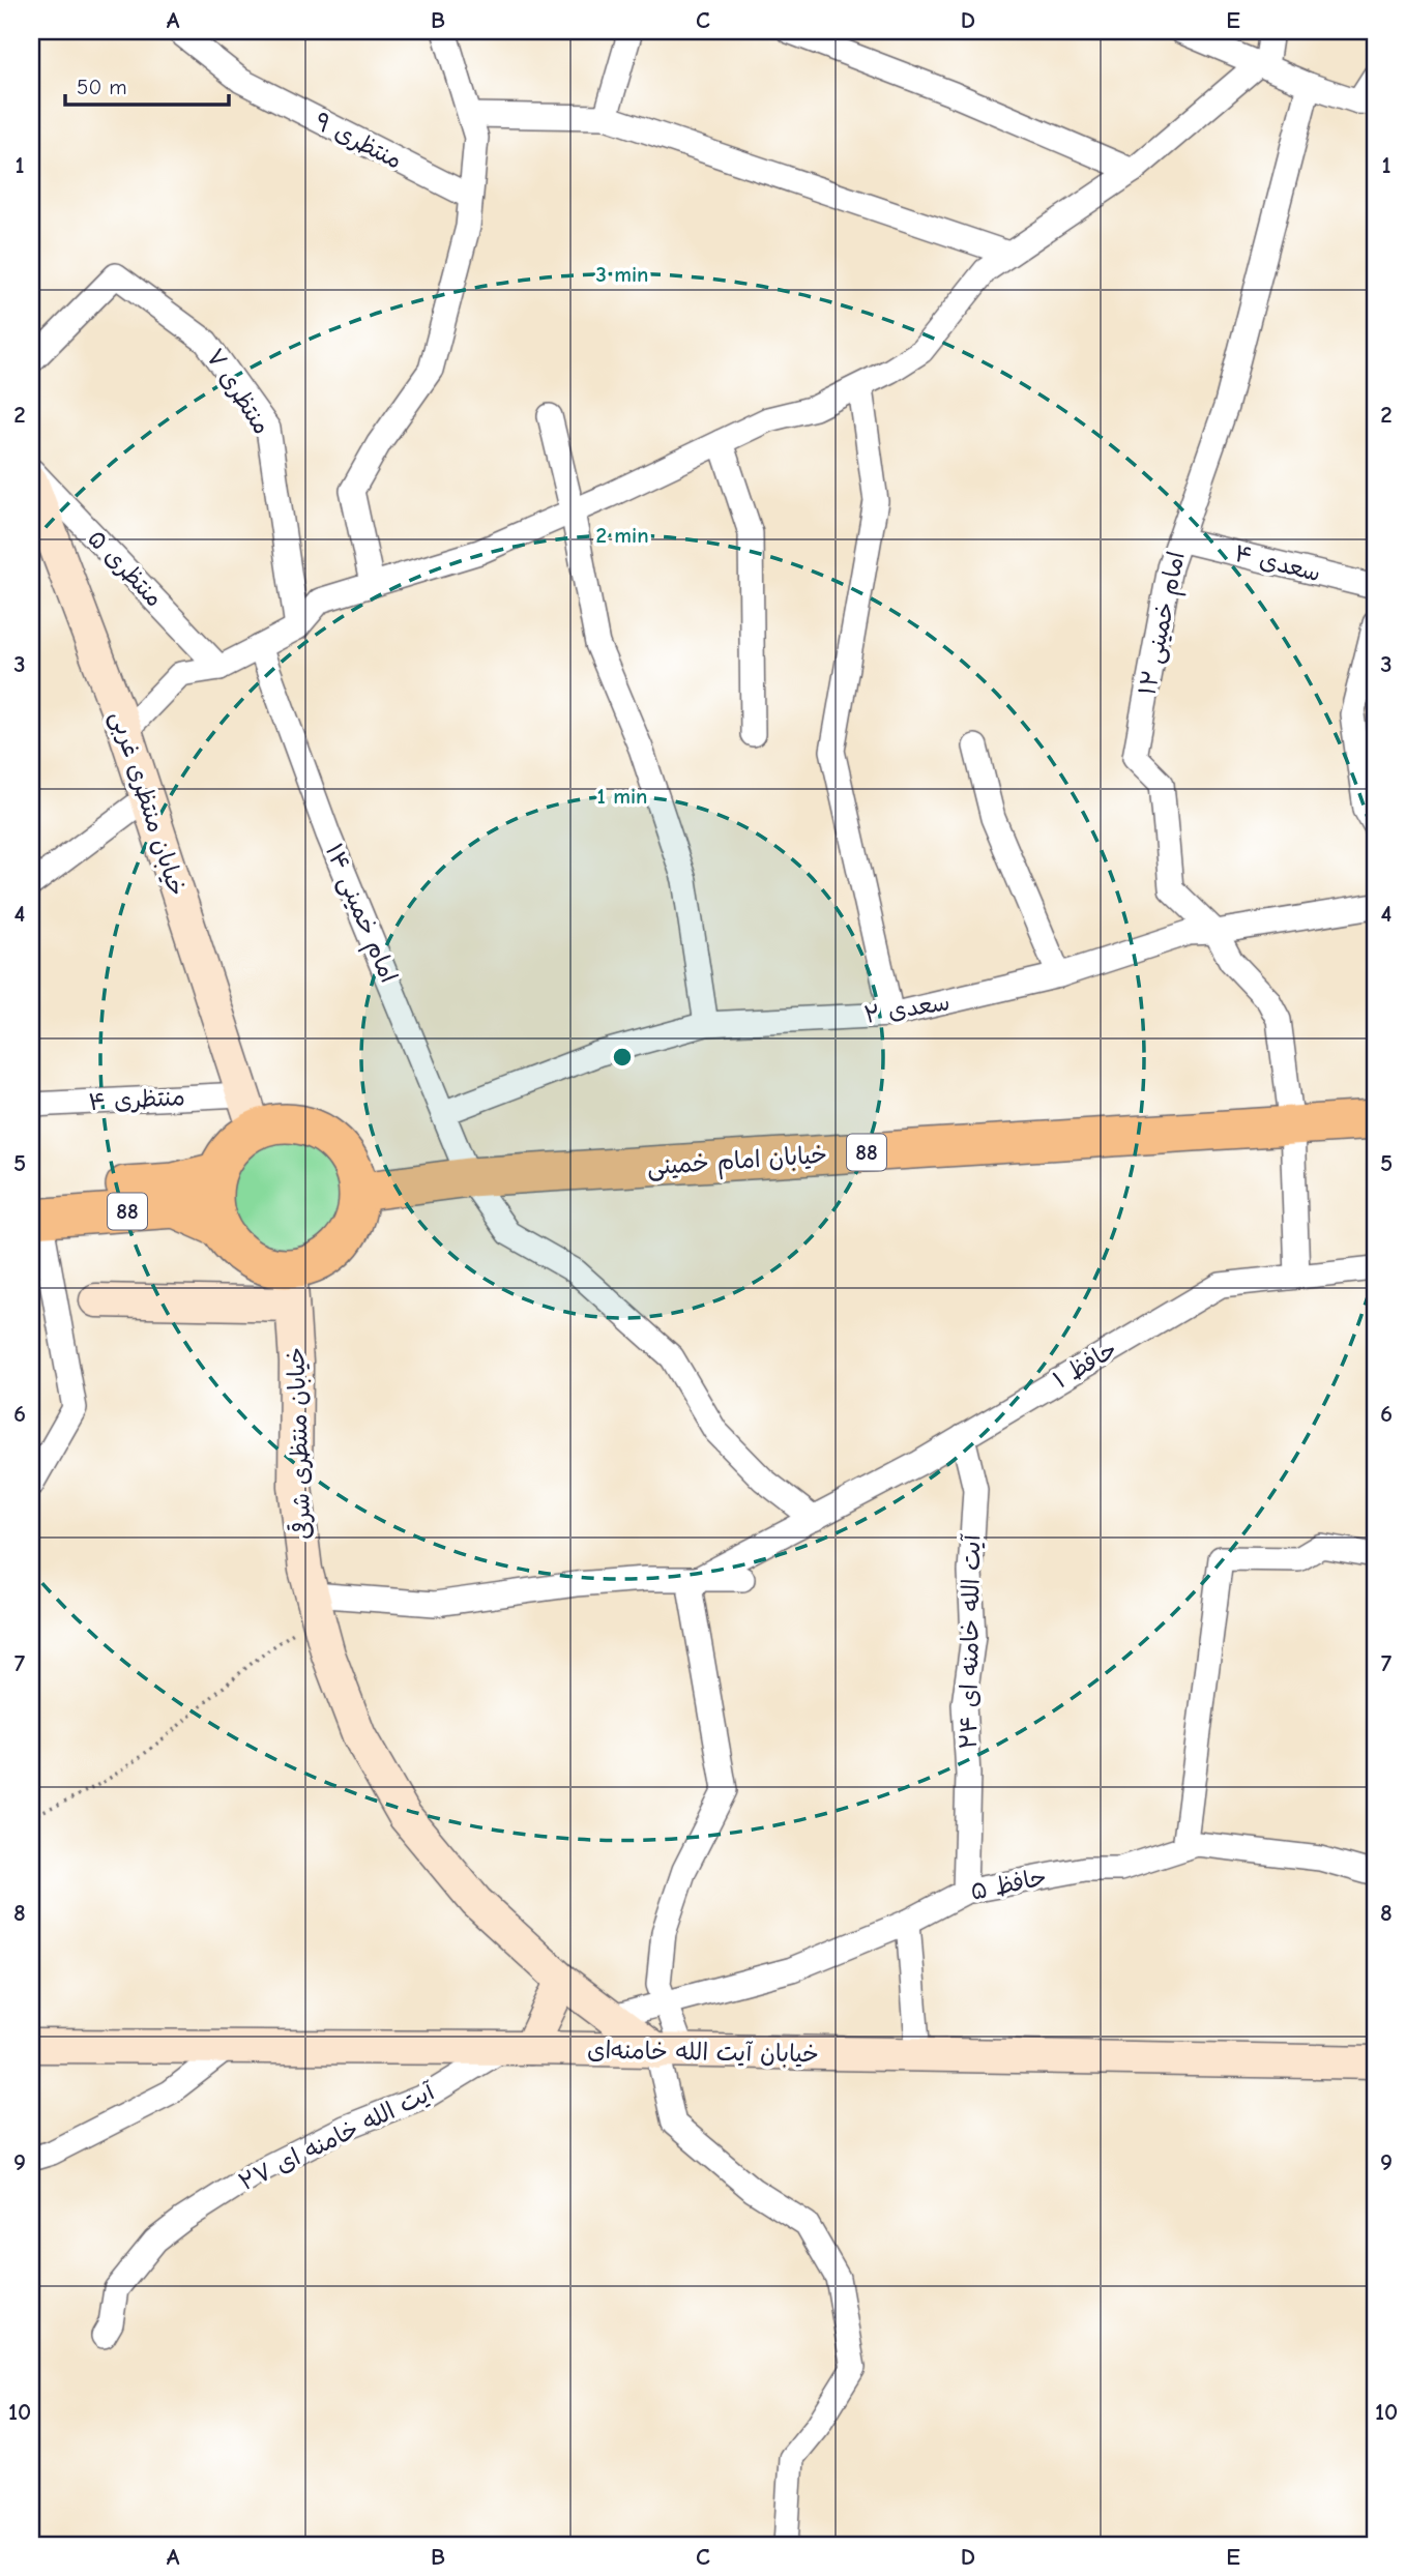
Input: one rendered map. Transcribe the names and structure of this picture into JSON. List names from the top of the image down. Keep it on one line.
{"streets":{"main road":["خیابان منتظری غربی","88","خیابان امام خمینی","خیابان منتظری شرقی","خیابان آیت الله خامنه‌ای"],"street":["منتظری ۹","منتظری ۷","سعدی ۴","منتظری ۵","امام خمینی ۱۲","امام خمینی ۱۴","سعدی ۲","منتظری ۴","حافظ ۱","آیت الله خامنه ای ۲۴","حافظ ۵","آیت الله خامنه ای ۲۷"]},"crossings":[["سعدی ۴","امام خمینی ۱۲"],["امام خمینی ۱۲","سعدی ۲"],["امام خمینی ۱۲","خیابان امام خمینی"],["امام خمینی ۱۲","حافظ ۱"],["خیابان منتظری غربی","منتظری ۴"],["خیابان منتظری غربی","88"],["خیابان منتظری غربی","خیابان امام خمینی"],["خیابان منتظری غربی","خیابان منتظری شرقی"],["امام خمینی ۱۴","سعدی ۲"],["امام خمینی ۱۴","خیابان امام خمینی"],["امام خمینی ۱۴","حافظ ۱"],["منتظری ۴","88"],["منتظری ۴","خیابان امام خمینی"],["منتظری ۴","خیابان منتظری شرقی"],["88","خیابان امام خمینی"],["88","خیابان منتظری شرقی"],["خیابان امام خمینی","خیابان منتظری شرقی"],["حافظ ۱","آیت الله خامنه ای ۲۴"],["خیابان منتظری شرقی","حافظ ۵"],["خیابان منتظری شرقی","خیابان آیت الله خامنه‌ای"],["آیت الله خامنه ای ۲۴","حافظ ۵"],["خیابان آیت الله خامنه‌ای","آیت الله خامنه ای ۲۷"]],"scale_bar":"50 m","grid":{"columns":["A","B","C","D","E"],"rows":["1","2","3","4","5","6","7","8","9","10"]},"rings":["3 min","2 min","1 min"]}
